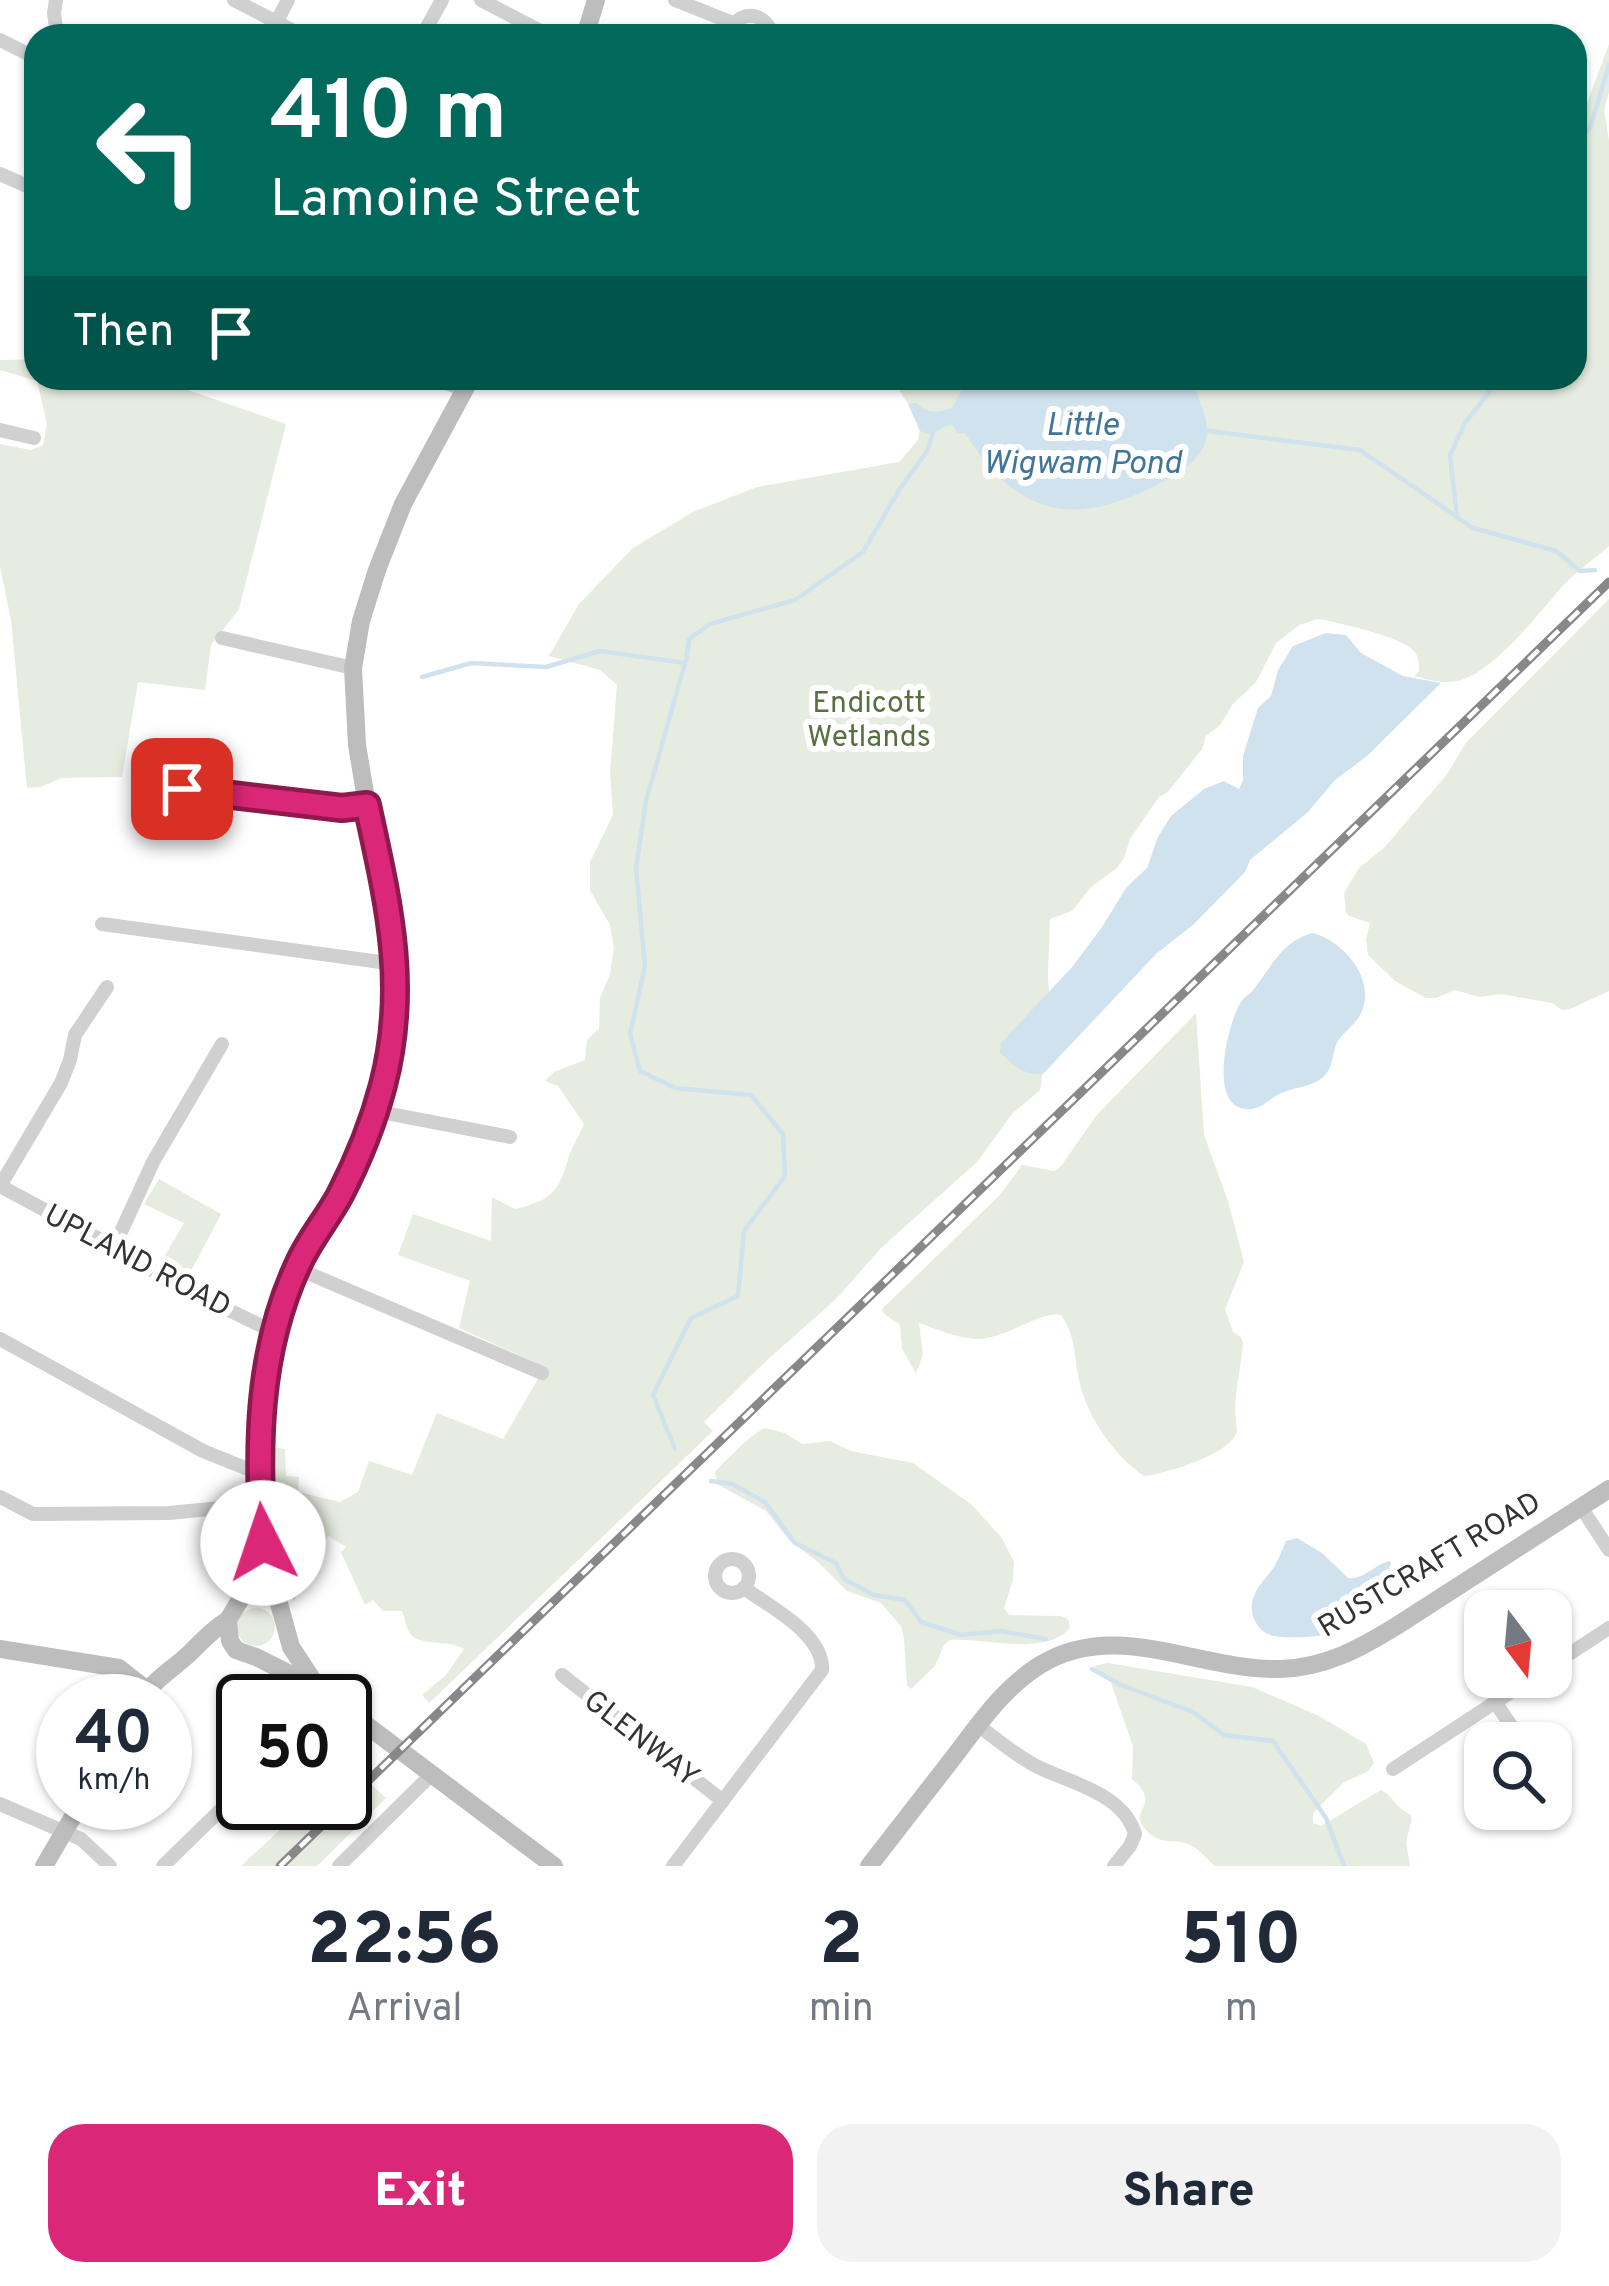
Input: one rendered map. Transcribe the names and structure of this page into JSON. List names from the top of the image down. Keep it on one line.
{"streets":{"main road":["RUSTCRAFT ROAD"],"street":["UPLAND ROAD","GLENWAY"]},"water":["Little Wigwam Pond"],"parks":["Endicott Wetlands"],"north":"bottom","page":{"turn":["410 m","Lamoine Street"],"then":"Then","speed":"40 km/h","limit":"50","eta":["22:56","Arrival","2","min","510","m"],"buttons":["Exit","Share"]}}
